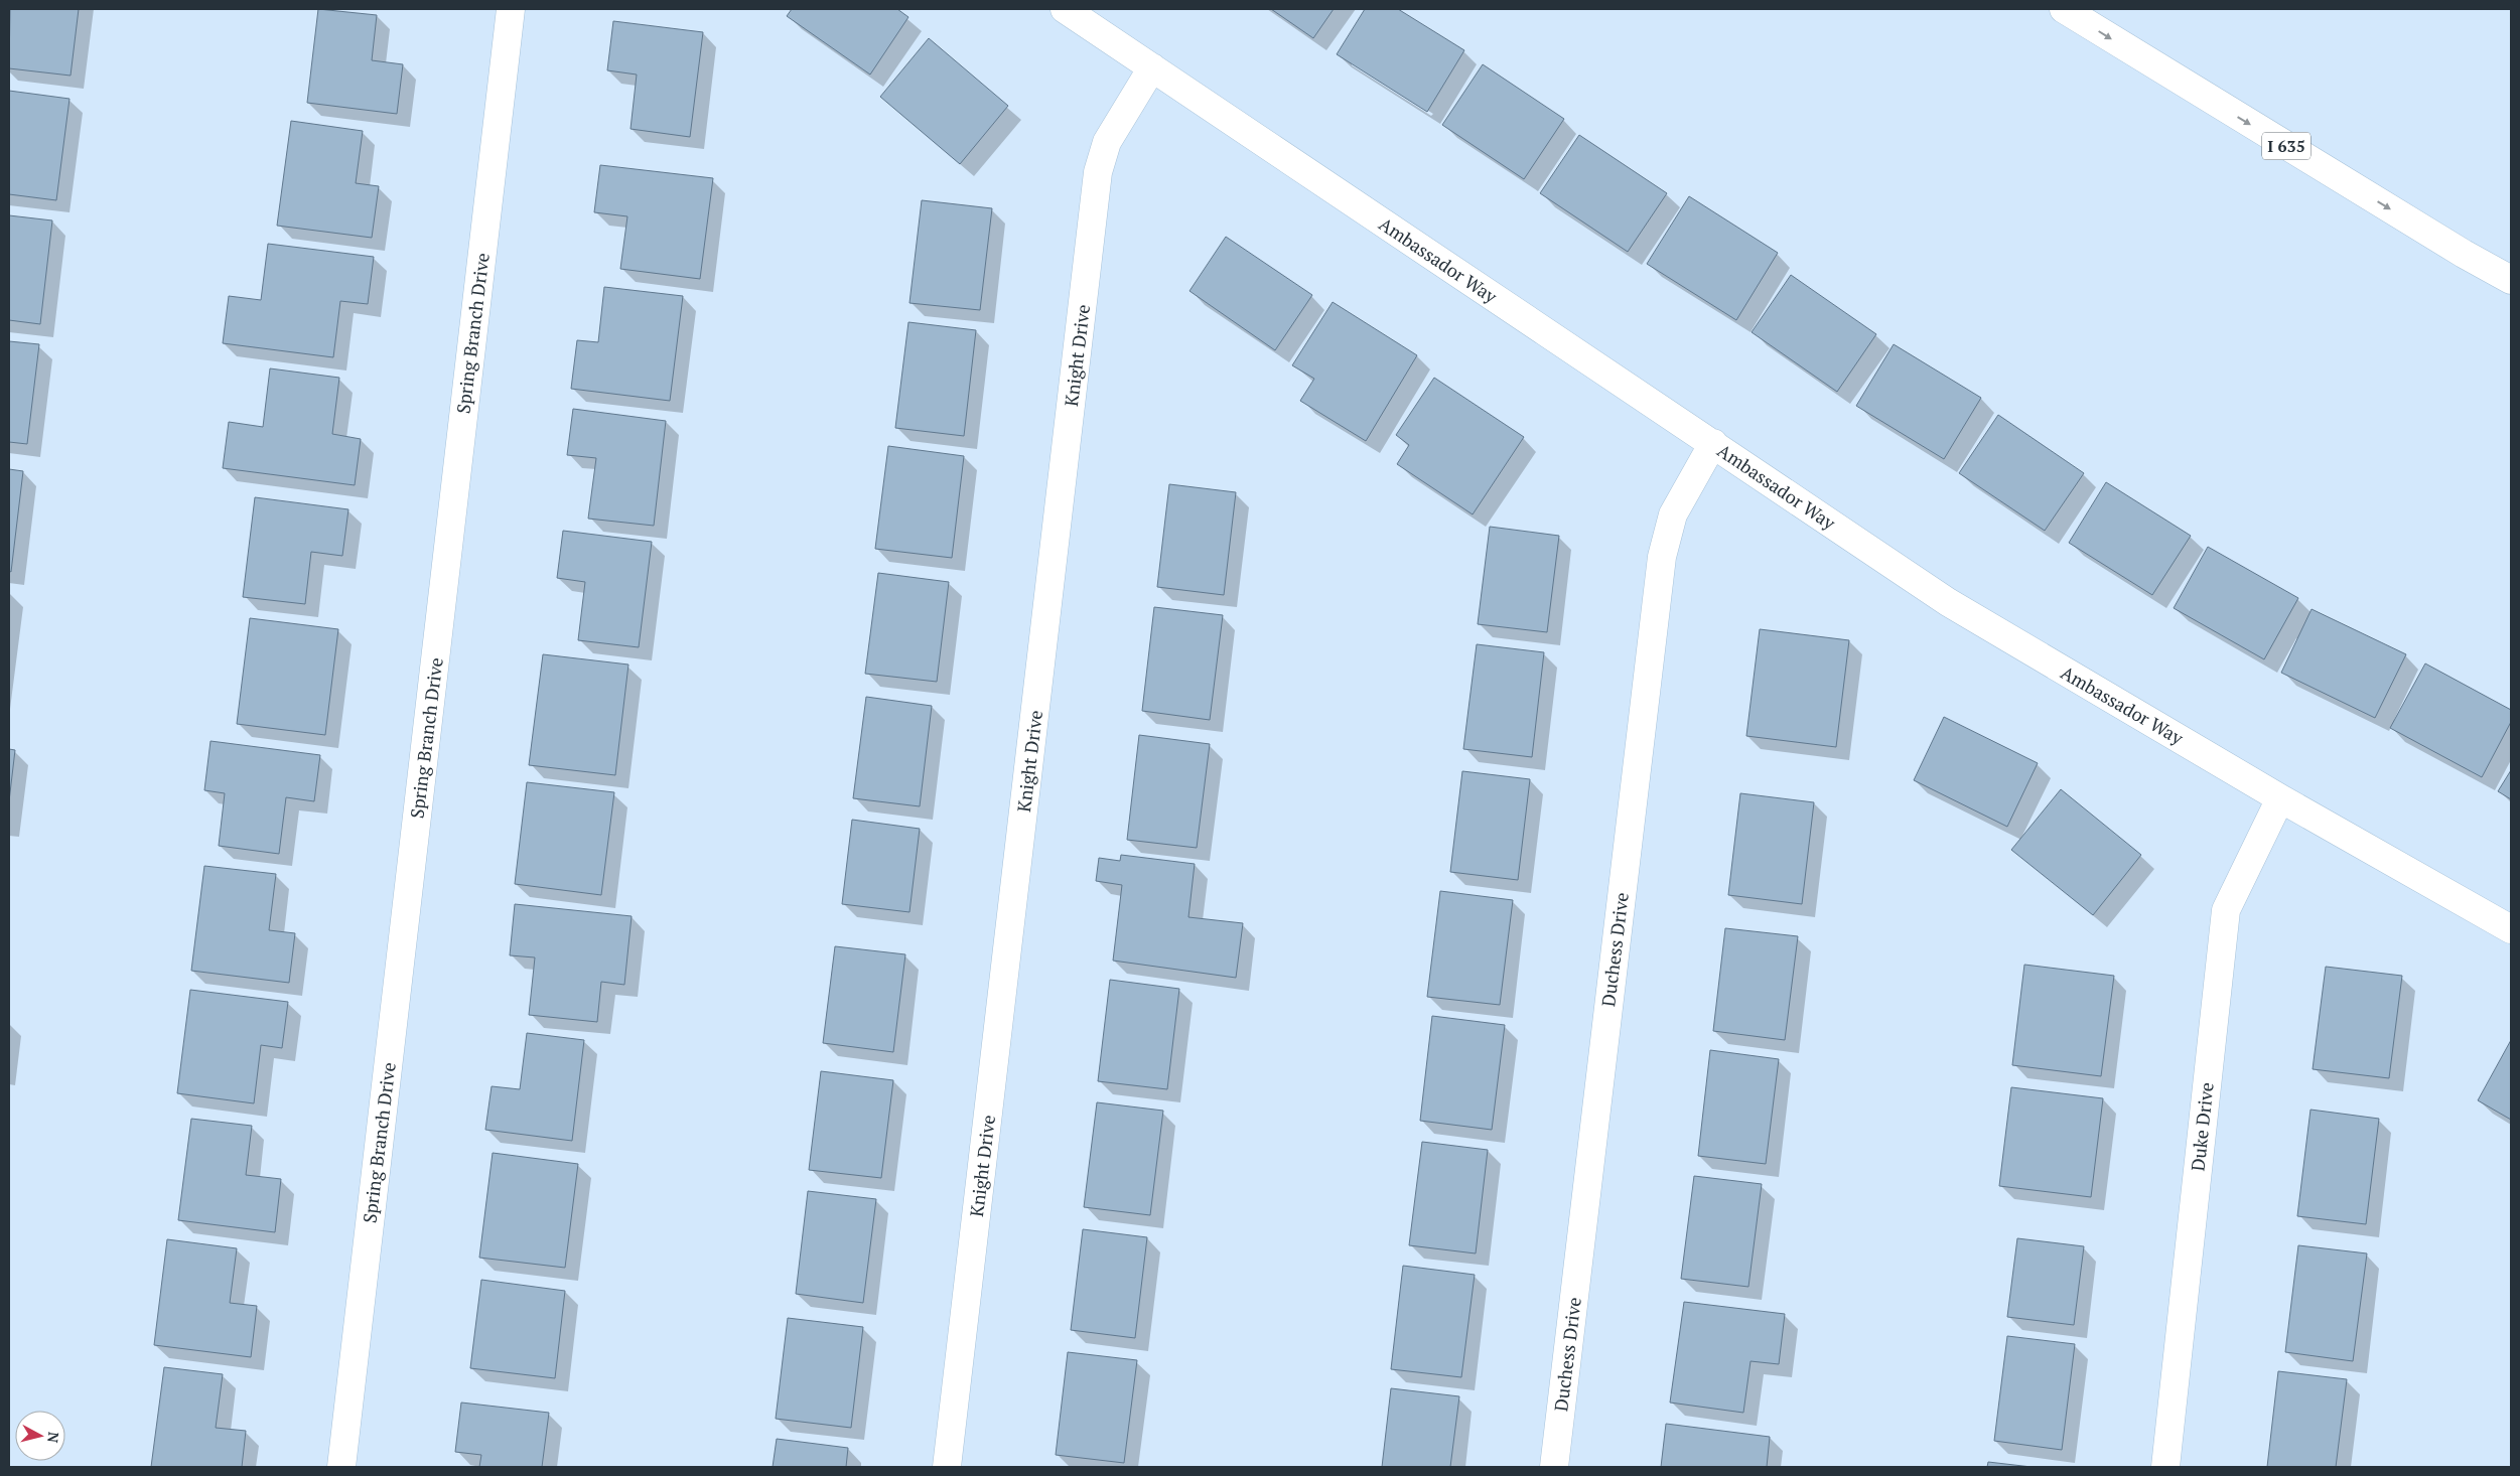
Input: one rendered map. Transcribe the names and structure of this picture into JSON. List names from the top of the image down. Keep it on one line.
{"streets":{"main road":["I 635","Ambassador Way","Spring Branch Drive","Knight Drive","Duchess Drive","Duke Drive"]},"crossings":[["Ambassador Way","Knight Drive"],["Ambassador Way","Duchess Drive"],["Ambassador Way","Duke Drive"]],"north":"right"}
